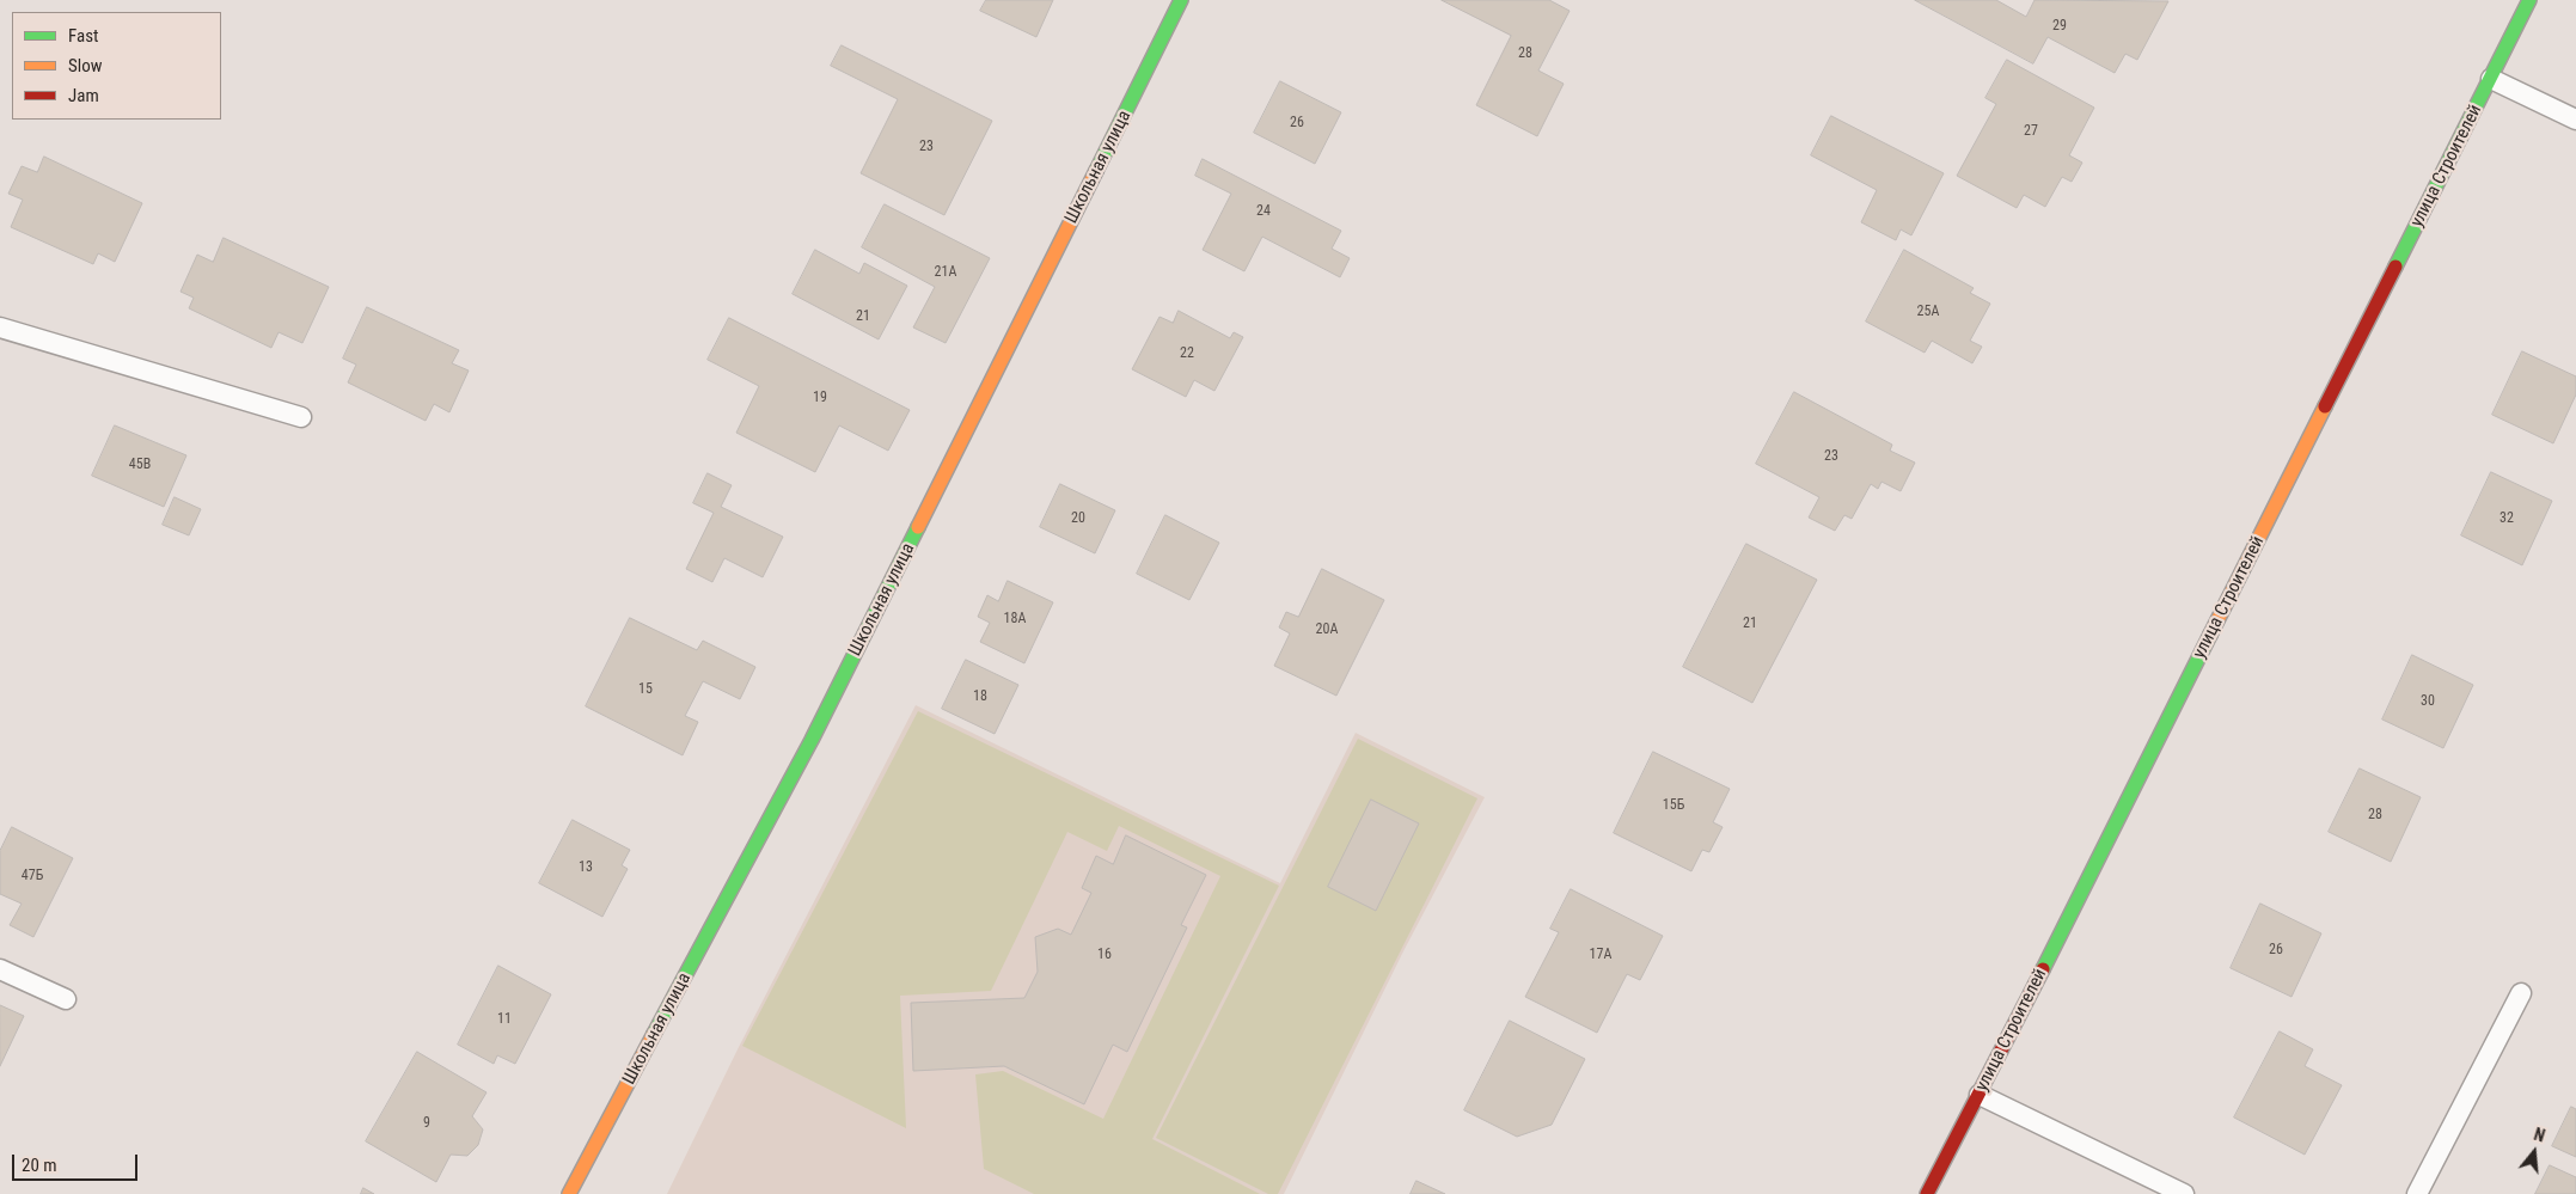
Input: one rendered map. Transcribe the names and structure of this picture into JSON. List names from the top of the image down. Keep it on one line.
{"streets":{"main road":["улица Строителей","Школьная улица"]},"house_numbers":["29","28","26","27","23","24","21А","25А","21","22","19","23","45В","20","32","18А","21","20А","15","18","30","15Б","28","13","47Б","26","16","17А","11","9"],"legend":["Fast","Slow","Jam"],"scale_bar":"20 m","north":"top"}
